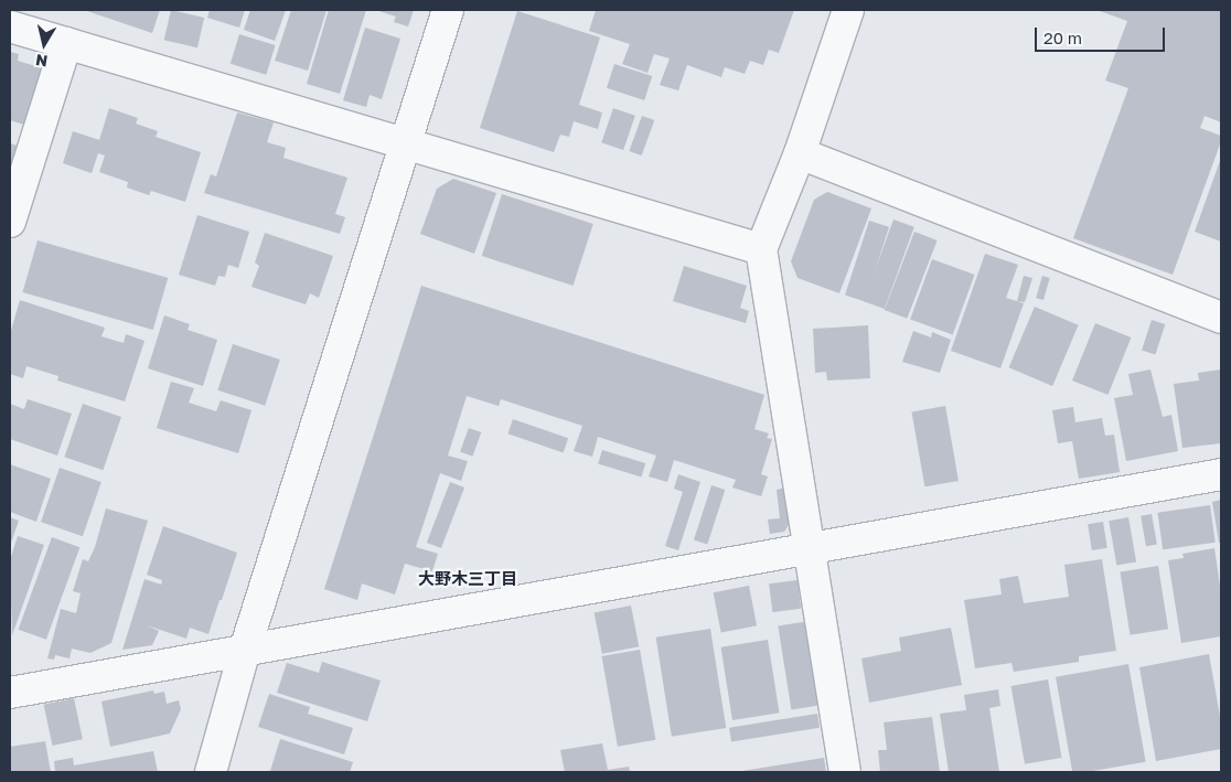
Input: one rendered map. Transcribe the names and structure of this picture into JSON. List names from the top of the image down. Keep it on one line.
{"districts":["大野木三丁目"],"scale_bar":"20 m","north":"bottom"}
